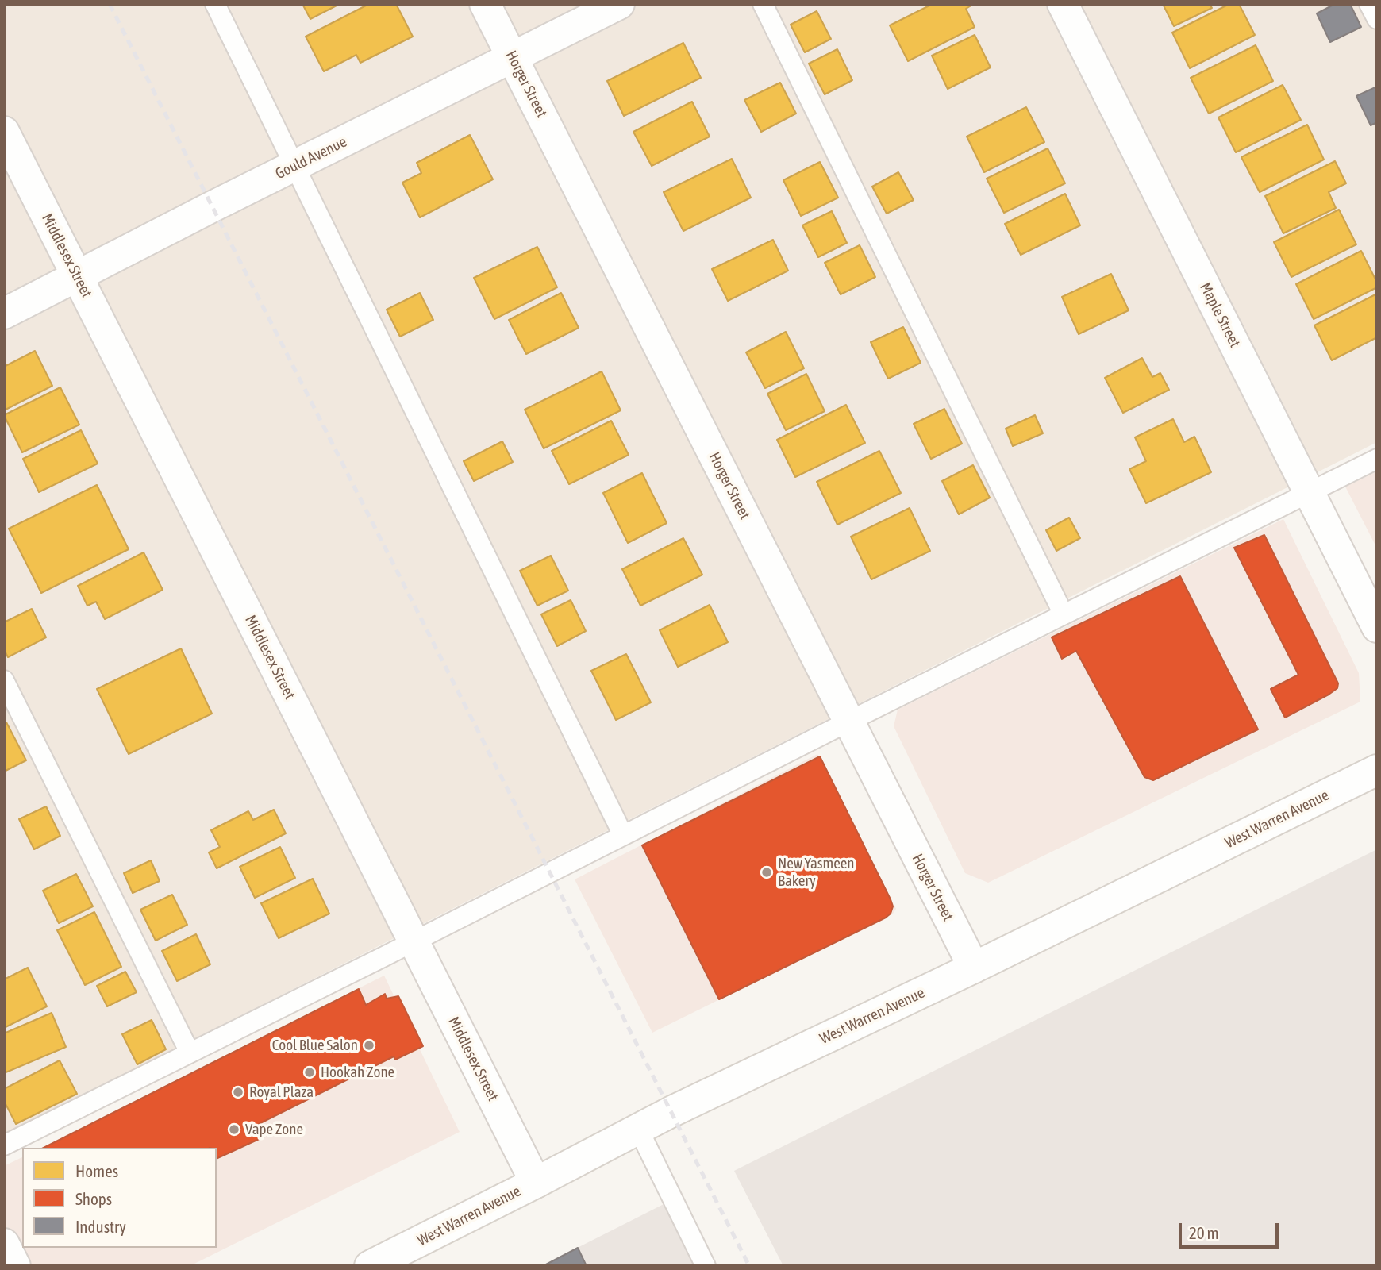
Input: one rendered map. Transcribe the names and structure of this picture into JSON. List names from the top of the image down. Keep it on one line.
{"streets":{"street":["Horger Street","Gould Avenue","Middlesex Street","Maple Street","West Warren Avenue"]},"crossings":[["Horger Street","Gould Avenue"],["Horger Street","West Warren Avenue"],["Gould Avenue","Middlesex Street"],["Middlesex Street","West Warren Avenue"]],"places":["New Yasmeen Bakery","Cool Blue Salon","Hookah Zone","Royal Plaza","Vape Zone"],"legend":["Homes","Shops","Industry"],"scale_bar":"20 m"}
